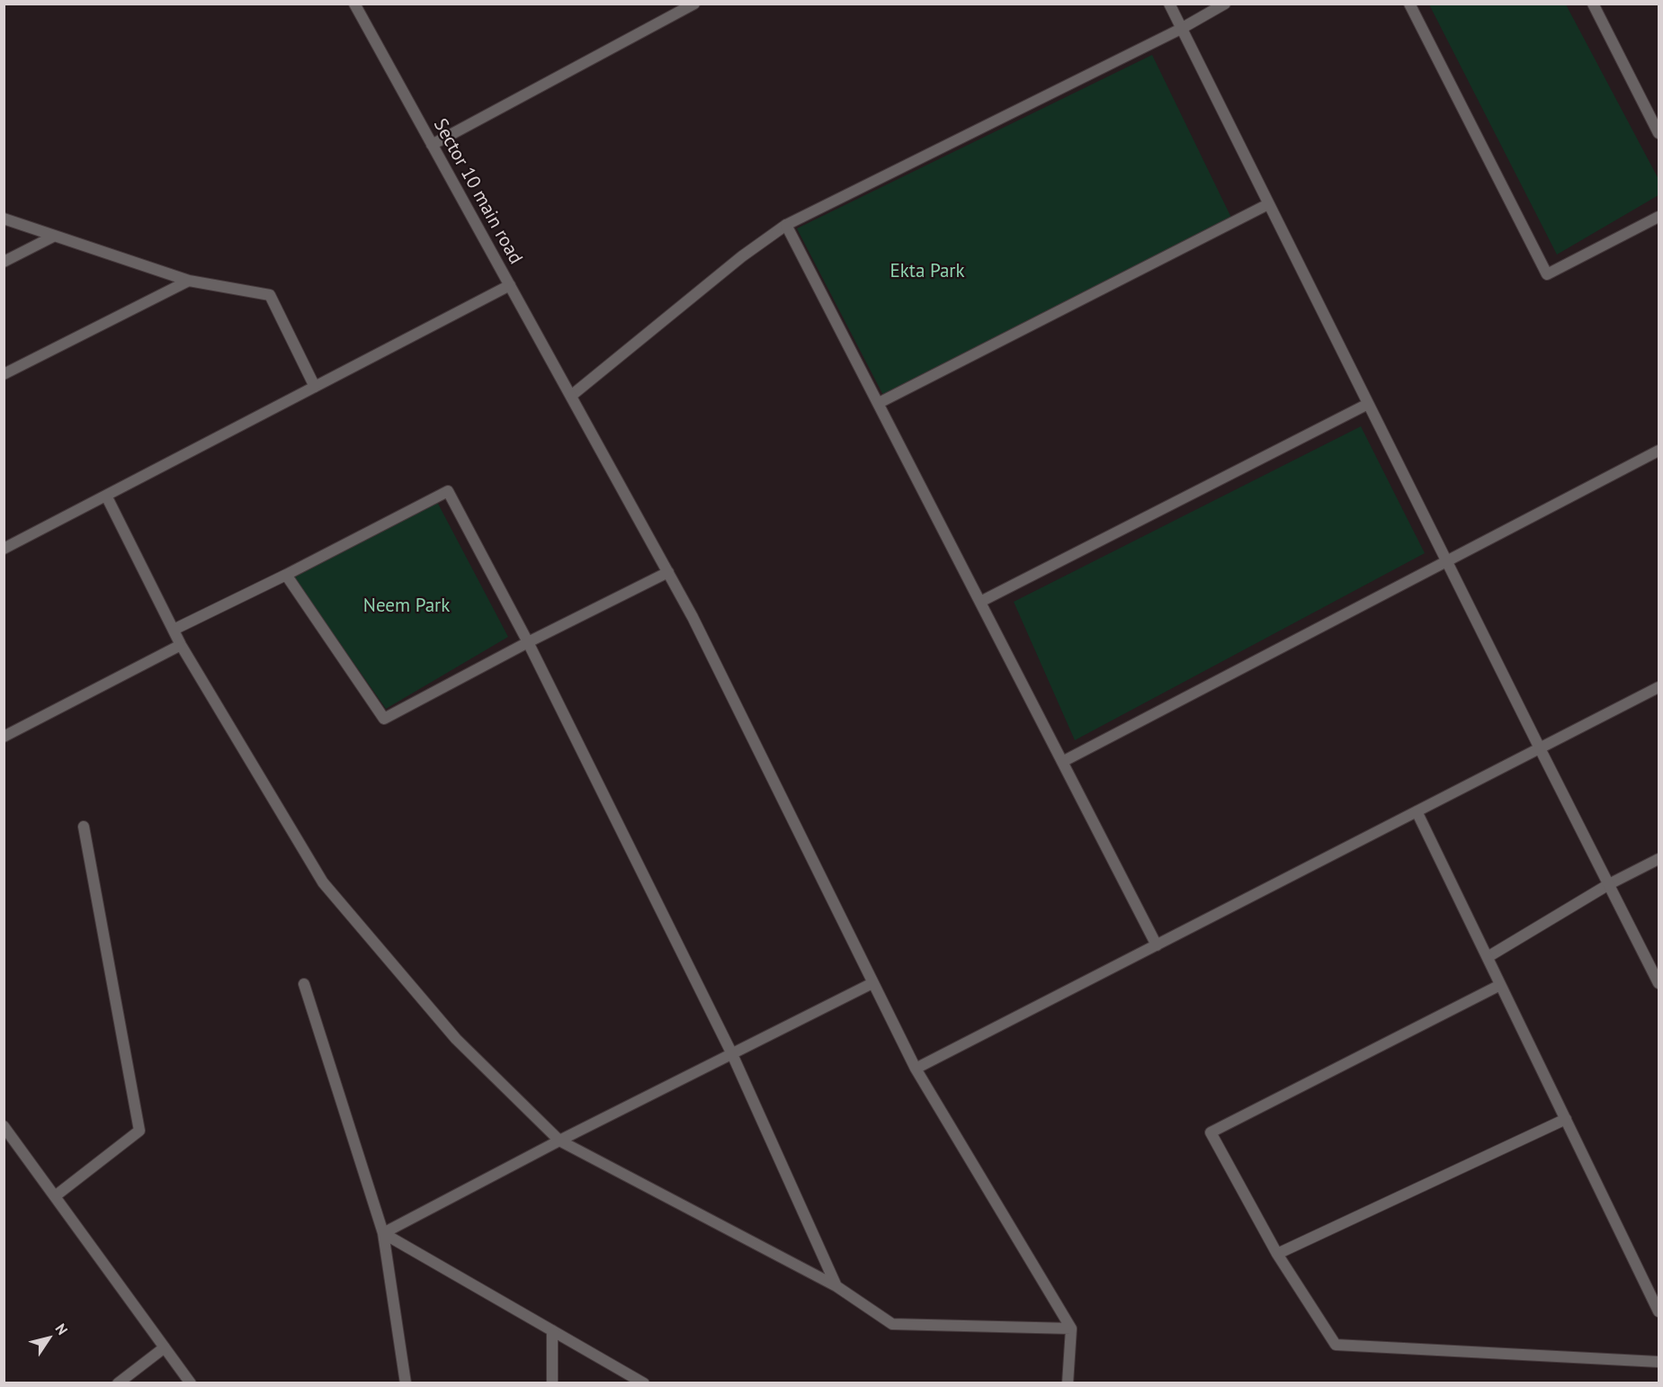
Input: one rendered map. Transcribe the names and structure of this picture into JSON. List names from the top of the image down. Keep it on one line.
{"streets":{"street":["Sector 10 main road"]},"parks":["Ekta Park","Neem Park"],"north":"top right"}
